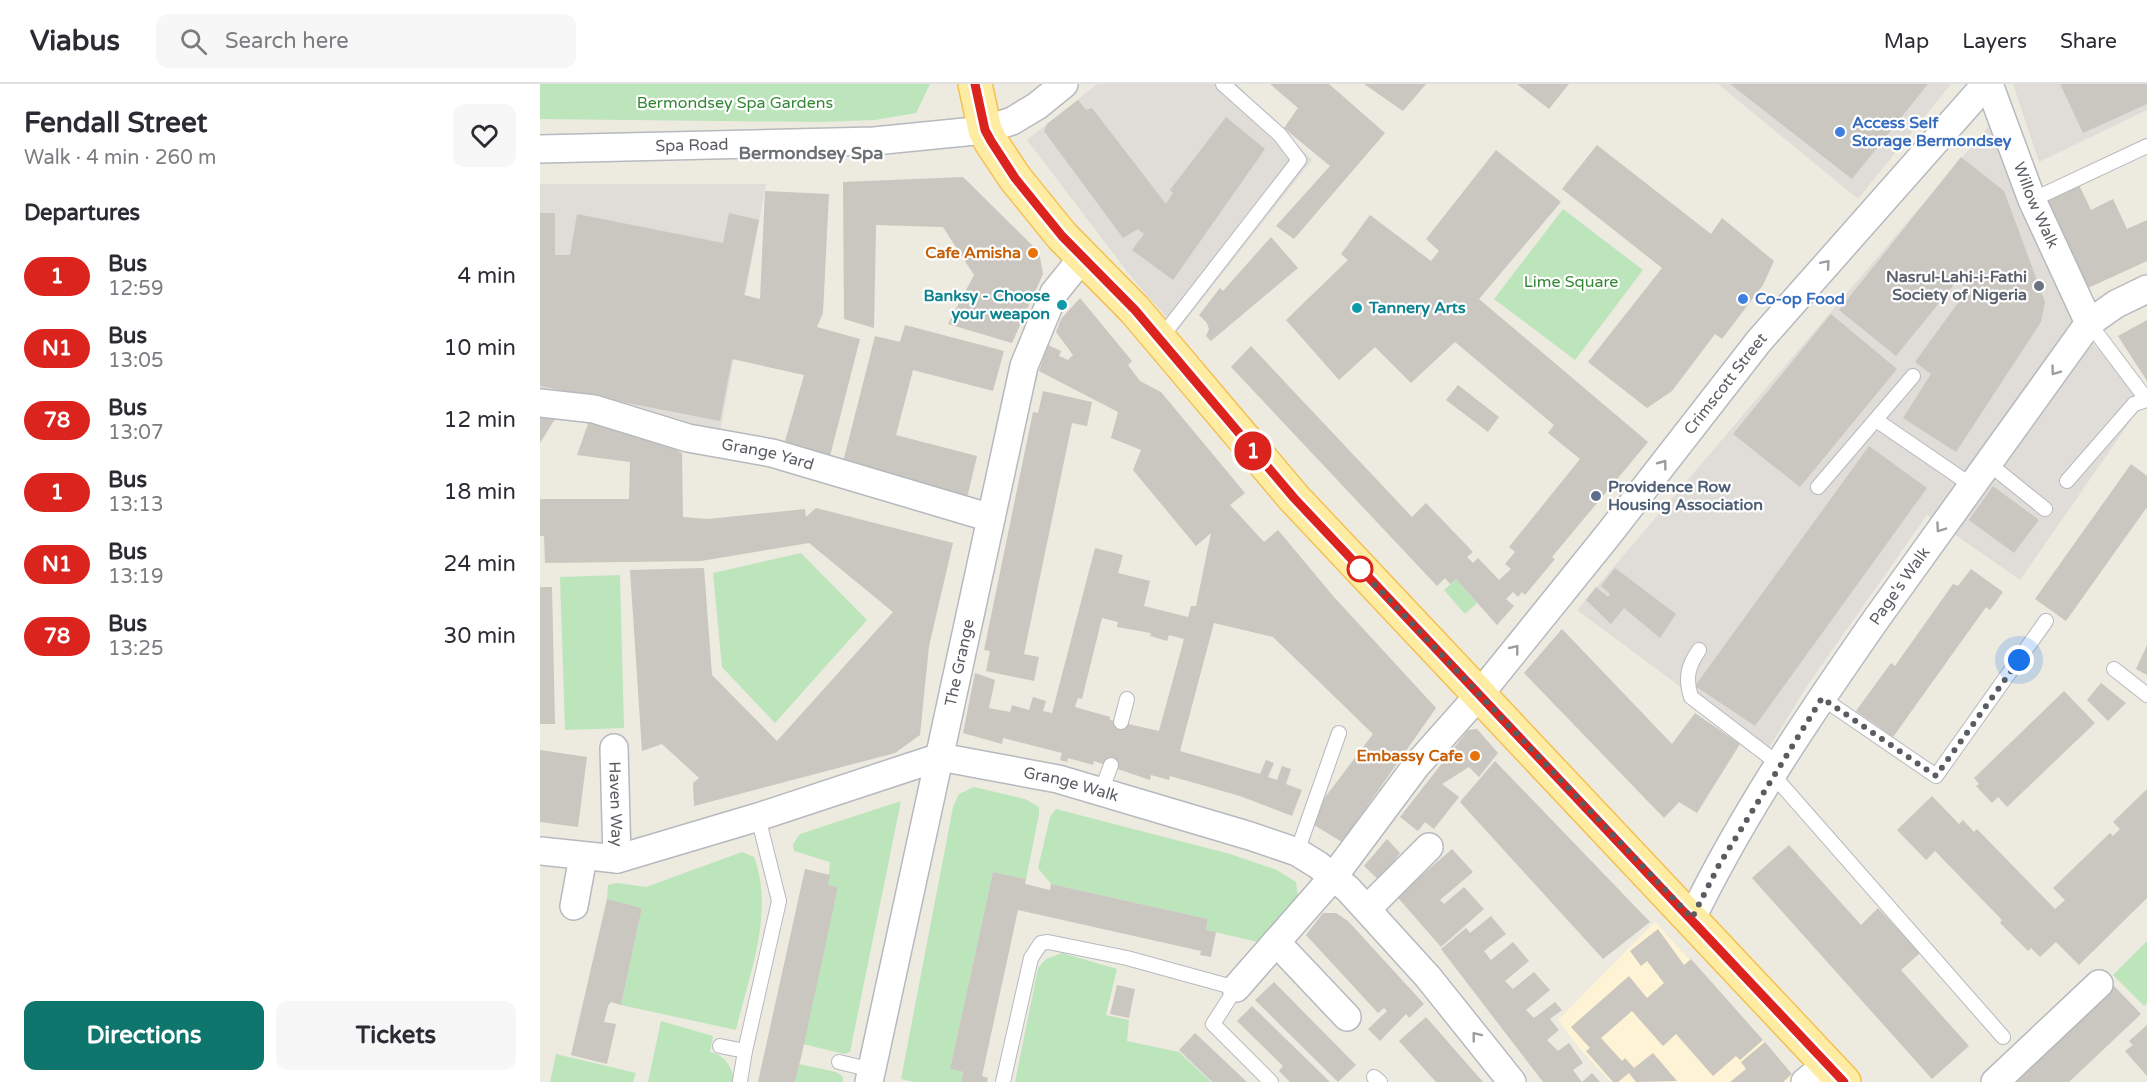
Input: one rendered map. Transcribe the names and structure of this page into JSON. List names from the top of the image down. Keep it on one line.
{"streets":{"street":["Spa Road","Willow Walk","Crimscott Street","Grange Yard","Page's Walk","The Grange","Grange Walk","Haven Way"]},"crossings":[["Willow Walk","Crimscott Street"],["Willow Walk","Page's Walk"],["Crimscott Street","Grange Walk"],["Grange Yard","The Grange"],["The Grange","Grange Walk"],["Grange Walk","Haven Way"]],"one_way":["Crimscott Street","Page's Walk"],"districts":["Bermondsey Spa"],"parks":["Bermondsey Spa Gardens","Lime Square"],"places":["Access Self Storage Bermondsey","Cafe Amisha","Nasrul-Lahi-i-Fathi Society of Nigeria","Co-op Food","Banksy - Choose your weapon","Tannery Arts","Providence Row Housing Association","Embassy Cafe"],"lines":["bus line 1"],"page":{"header":"Viabus","search":"Search here","nav":["Map","Layers","Share"],"heading":[["Fendall Street","Walk · 4 min · 260 m"],"Departures"],"on_map":"1","list":[{"mark":"1","name":"Bus","note":"12:59","value":"4 min"},{"mark":"N1","name":"Bus","note":"13:05","value":"10 min"},{"mark":"78","name":"Bus","note":"13:07","value":"12 min"},{"mark":"1","name":"Bus","note":"13:13","value":"18 min"},{"mark":"N1","name":"Bus","note":"13:19","value":"24 min"},{"mark":"78","name":"Bus","note":"13:25","value":"30 min"}],"buttons":["Directions","Tickets"]}}
